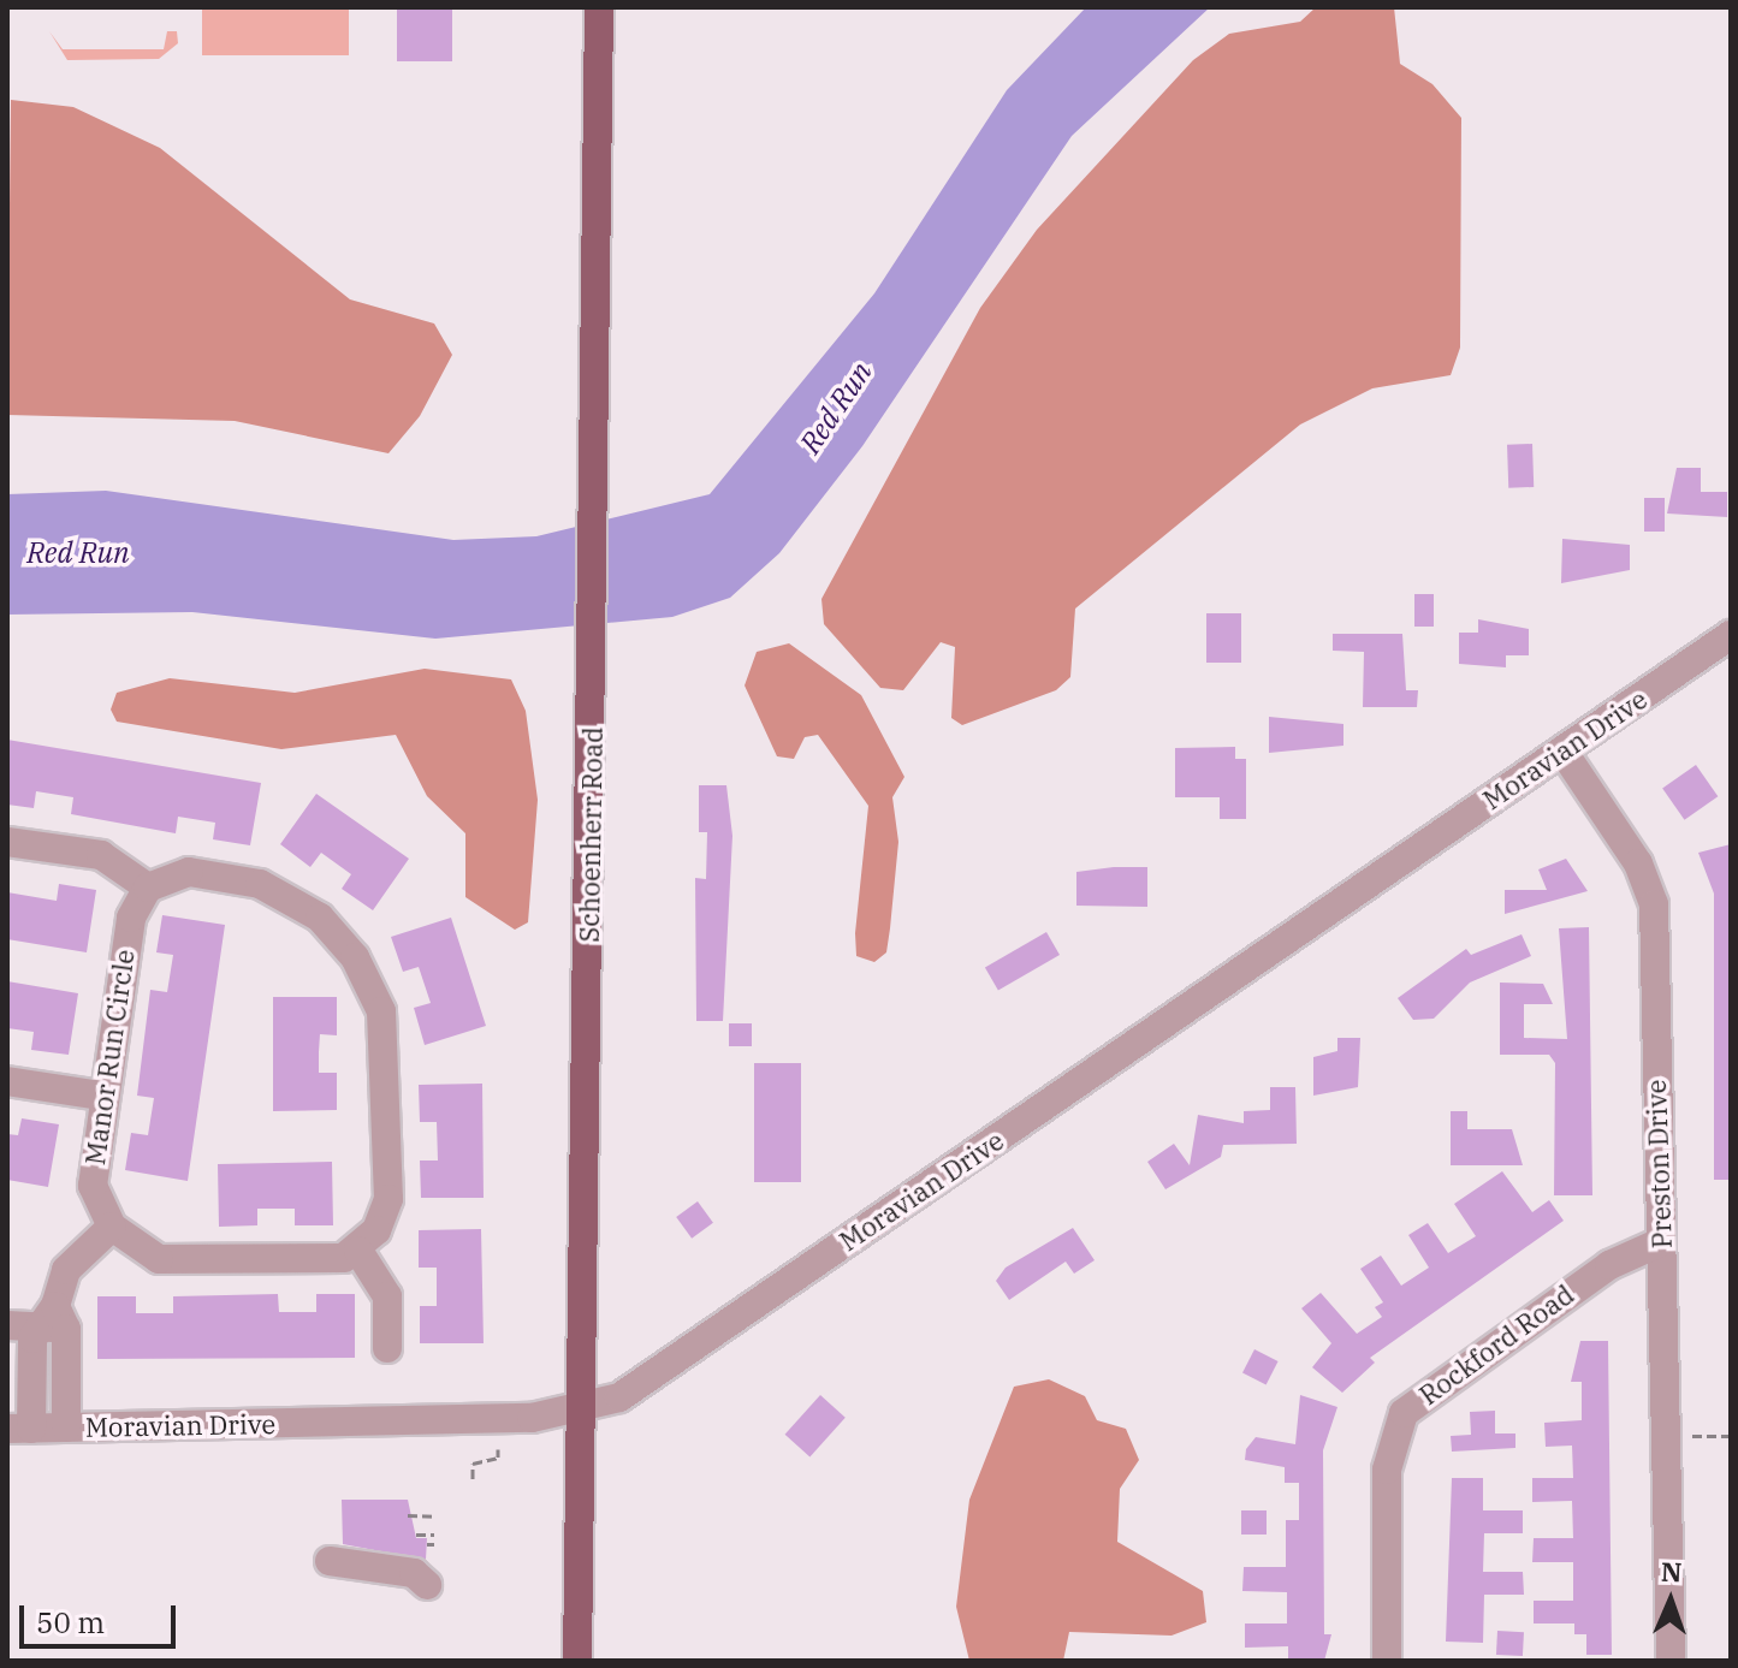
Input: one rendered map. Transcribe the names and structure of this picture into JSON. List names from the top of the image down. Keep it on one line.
{"streets":{"main road":["Schoenherr Road"],"street":["Moravian Drive","Manor Run Circle","Preston Drive","Rockford Road"]},"crossings":[["Moravian Drive","Schoenherr Road"],["Moravian Drive","Preston Drive"],["Preston Drive","Rockford Road"]],"water":["Red Run"],"scale_bar":"50 m","north":"top"}
